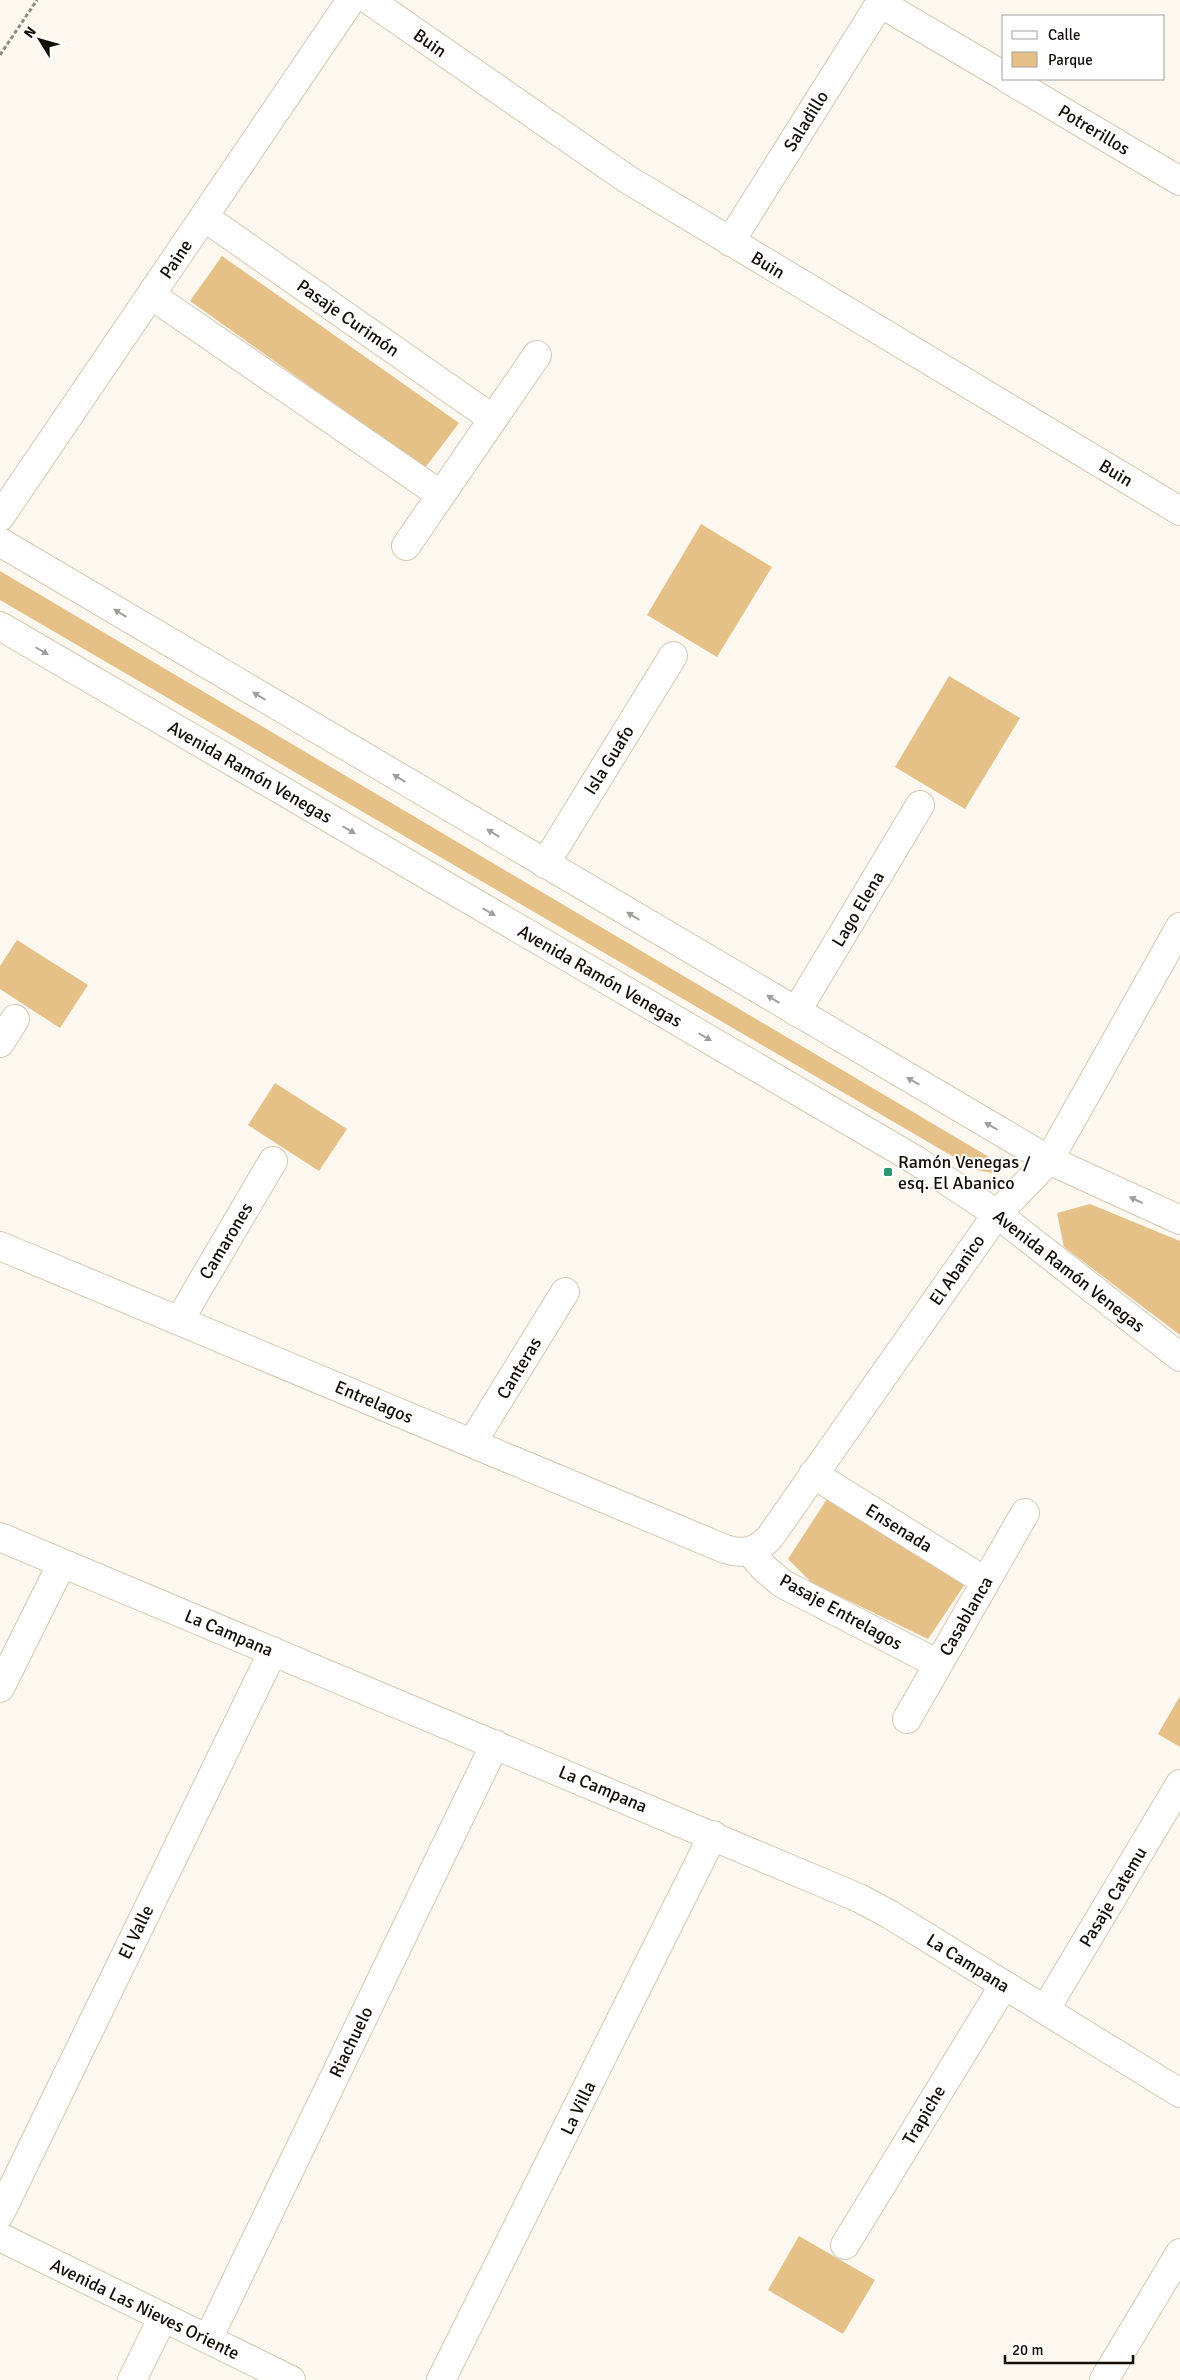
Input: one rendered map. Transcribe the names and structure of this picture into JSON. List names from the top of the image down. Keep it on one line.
{"streets":{"street":["Buin","Saladillo","Potrerillos","Paine","Pasaje Curimón","Isla Guafo","Avenida Ramón Venegas","Lago Elena","Camarones","El Abanico","Canteras","Entrelagos","Ensenada","Pasaje Entrelagos","Casablanca","La Campana","Pasaje Catemu","El Valle","Riachuelo","La Villa","Trapiche","Avenida Las Nieves Oriente"]},"crossings":[["Buin","Saladillo"],["Paine","Pasaje Curimón"],["Avenida Ramón Venegas","El Abanico"],["Camarones","Entrelagos"],["El Abanico","Entrelagos"],["El Abanico","Ensenada"],["El Abanico","Pasaje Entrelagos"],["Canteras","Entrelagos"],["Entrelagos","Pasaje Entrelagos"],["Ensenada","Casablanca"],["Pasaje Entrelagos","Casablanca"],["La Campana","Pasaje Catemu"],["La Campana","El Valle"],["La Campana","Riachuelo"],["La Campana","La Villa"],["La Campana","Trapiche"],["Riachuelo","Avenida Las Nieves Oriente"]],"places":{"transit":["Ramón Venegas / esq. El Abanico"]},"legend":["Calle","Parque"],"scale_bar":"20 m","north":"top left"}
